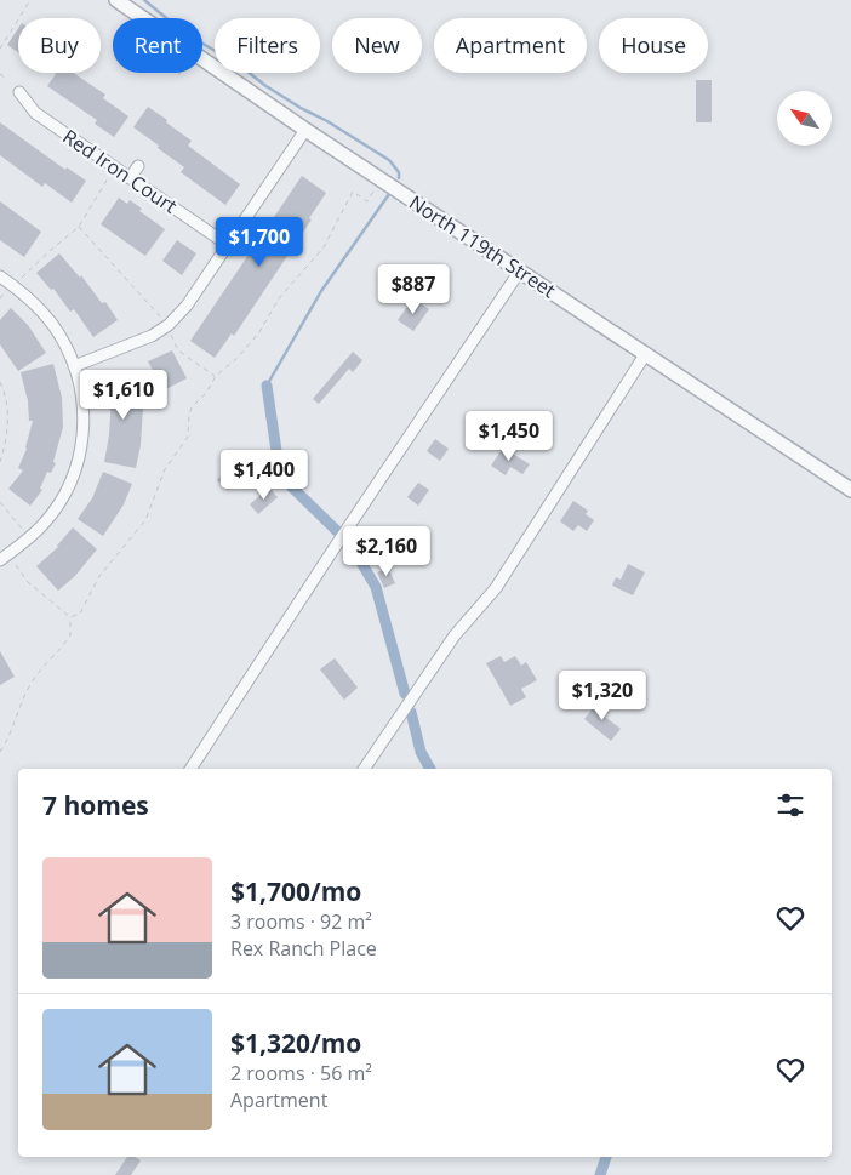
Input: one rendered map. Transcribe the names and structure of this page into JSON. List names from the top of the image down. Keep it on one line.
{"streets":{"street":["Red Iron Court","North 119th Street"]},"north":"top left","page":{"chip":["Buy","Rent","Filters","New","Apartment","House"],"price":["$1,700","$887","$1,610","$1,450","$1,400","$2,160","$1,320"],"heading":"7 homes","list":[{"name":"$1,700/mo","note":"3 rooms · 92 m² · Rex Ranch Place"},{"name":"$1,320/mo","note":"2 rooms · 56 m² · Apartment"}]}}
